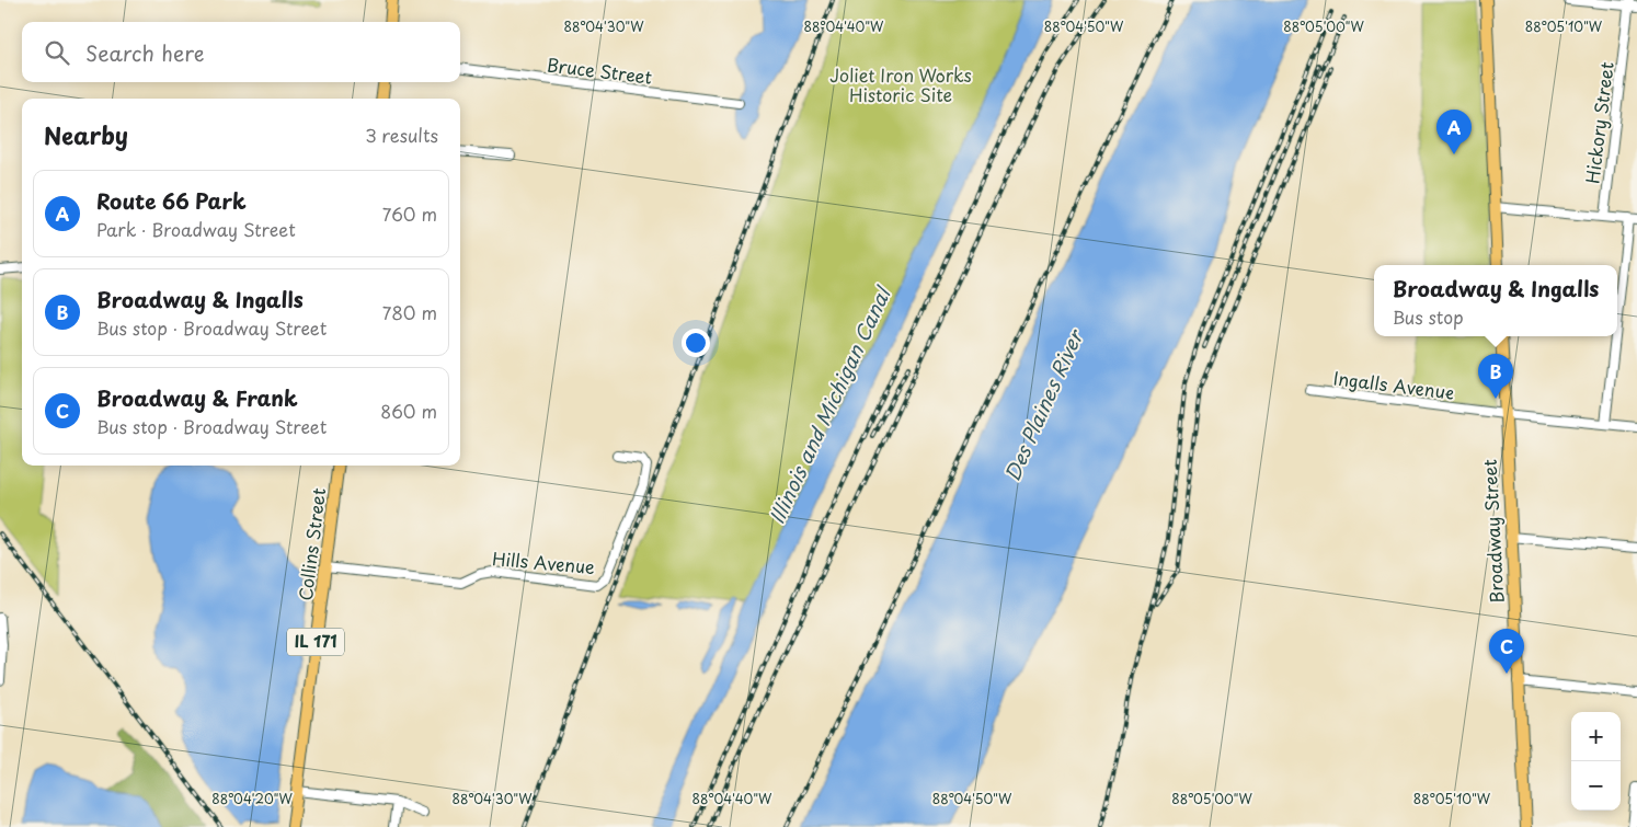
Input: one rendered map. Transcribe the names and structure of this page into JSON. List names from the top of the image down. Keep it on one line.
{"streets":{"main road":["Broadway Street","Collins Street","IL 171"],"street":["Bruce Street","Hickory Street","Ingalls Avenue","Hills Avenue"]},"crossings":[["Ingalls Avenue","Broadway Street"],["Collins Street","Hills Avenue"]],"water":["Illinois and Michigan Canal","Des Plaines River"],"parks":["Joliet Iron Works Historic Site"],"page":{"search":"Search here","heading":["Nearby","3 results"],"pins":["A","B","C"],"list":[{"mark":"A","name":"Route 66 Park","note":"Park · Broadway Street","value":"760 m"},{"mark":"B","name":"Broadway & Ingalls","note":"Bus stop · Broadway Street","value":"780 m"},{"mark":"C","name":"Broadway & Frank","note":"Bus stop · Broadway Street","value":"860 m"}],"popup":["Broadway & Ingalls","Bus stop"],"map_buttons":["+","−"]},"coordinates":["88°04'30\"W","88°04'40\"W","88°04'50\"W","88°05'00\"W","88°05'10\"W","88°04'20\"W"]}
